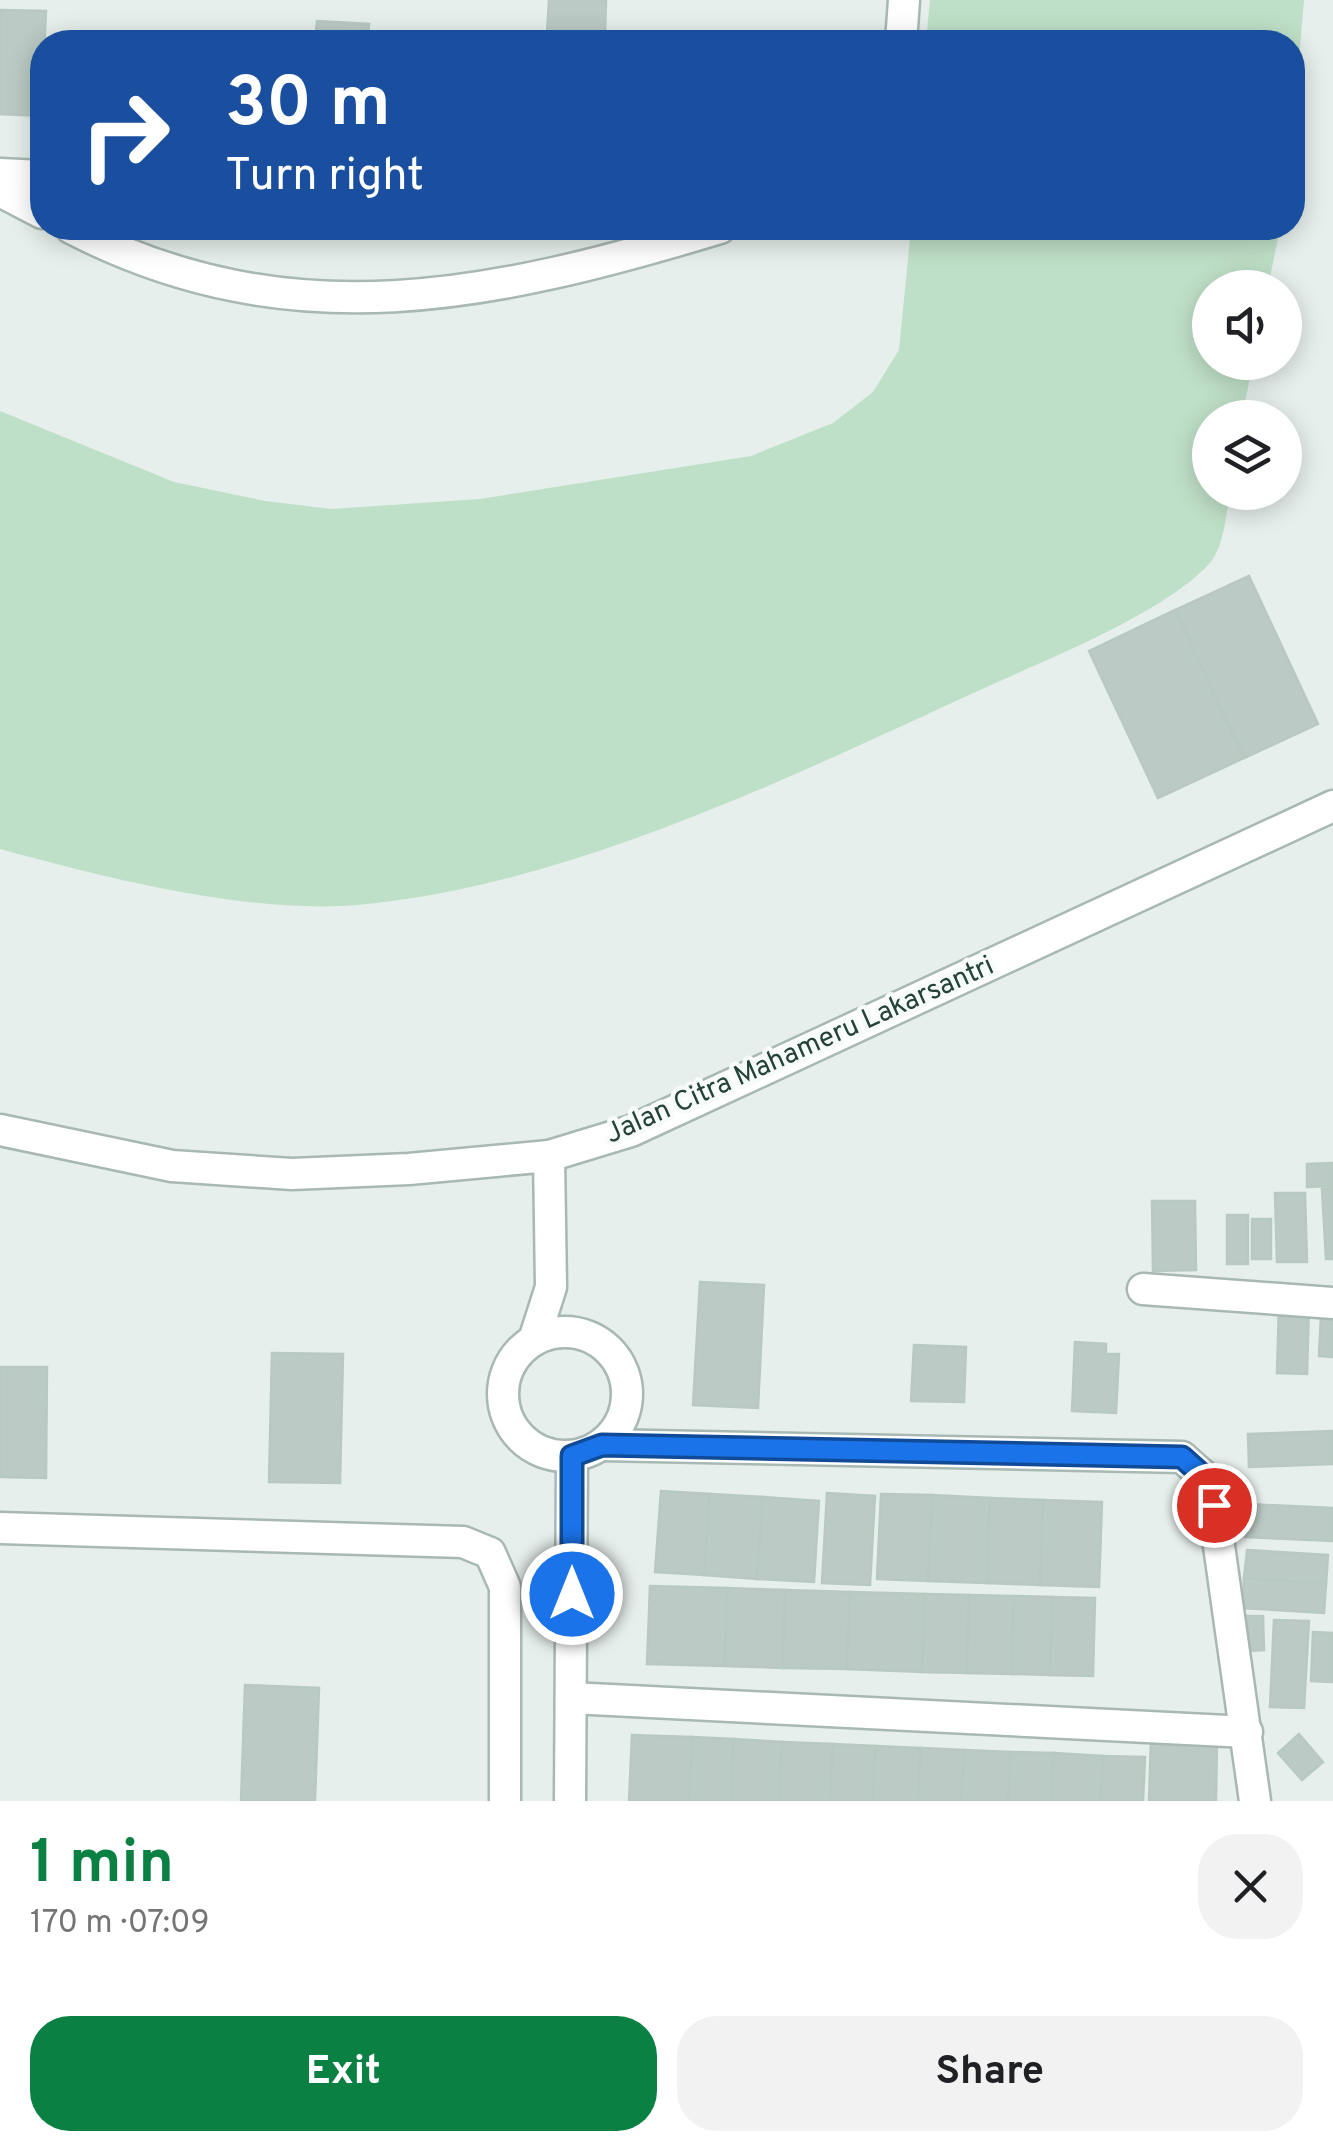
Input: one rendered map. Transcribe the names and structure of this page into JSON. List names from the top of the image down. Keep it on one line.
{"streets":{"street":["Jalan Citra Mahameru Lakarsantri"]},"page":{"turn":["30 m","Turn right"],"heading":["1 min","170 m · 07:09"],"buttons":["Exit","Share"]}}
